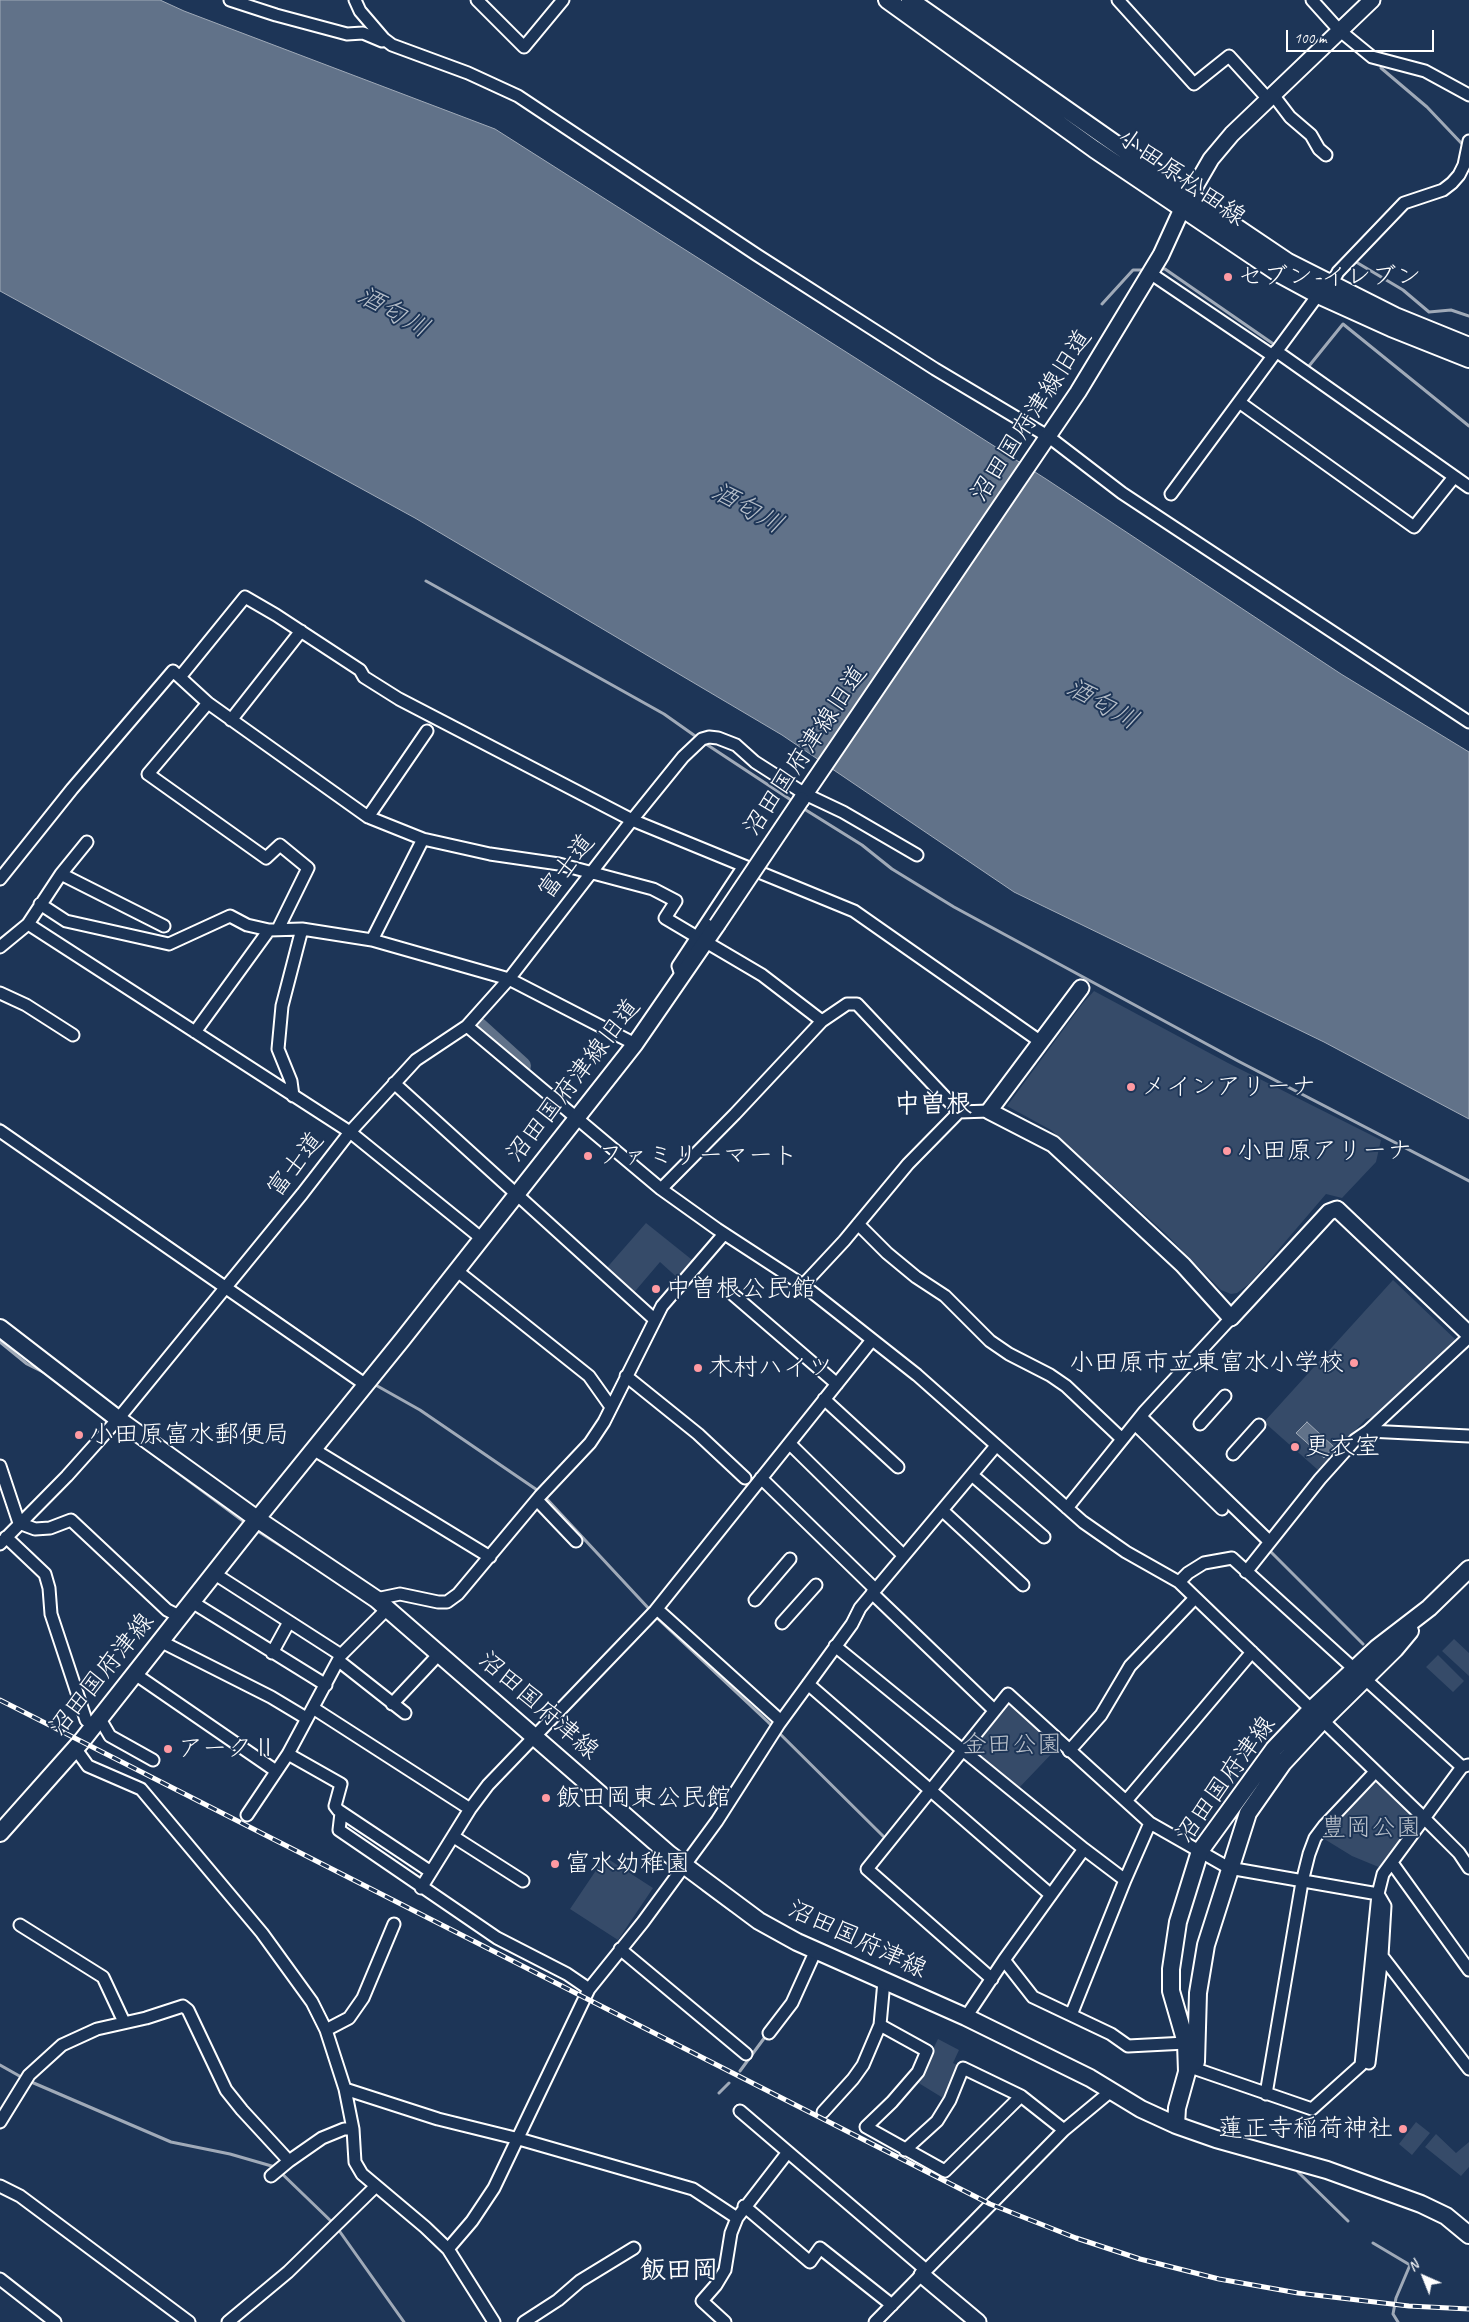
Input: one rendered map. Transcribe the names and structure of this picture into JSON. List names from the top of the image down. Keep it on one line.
{"streets":{"main road":["小田原松田線","沼田国府津線"],"street":["沼田国府津線旧道","富士道"]},"crossings":[["小田原松田線","沼田国府津線旧道"],["沼田国府津線旧道","富士道"],["沼田国府津線旧道","沼田国府津線"]],"districts":["中曽根","飯田岡"],"water":["酒匂川"],"parks":["金田公園","豊岡公園"],"places":["セブン-イレブン","メインアリーナ","小田原アリーナ","ファミリーマート","中曽根公民館","小田原市立東富水小学校","木村ハイツ","小田原富水郵便局","更衣室","アークⅡ","飯田岡東公民館","富水幼稚園","蓮正寺稲荷神社"],"scale_bar":"100 m","north":"top left"}
